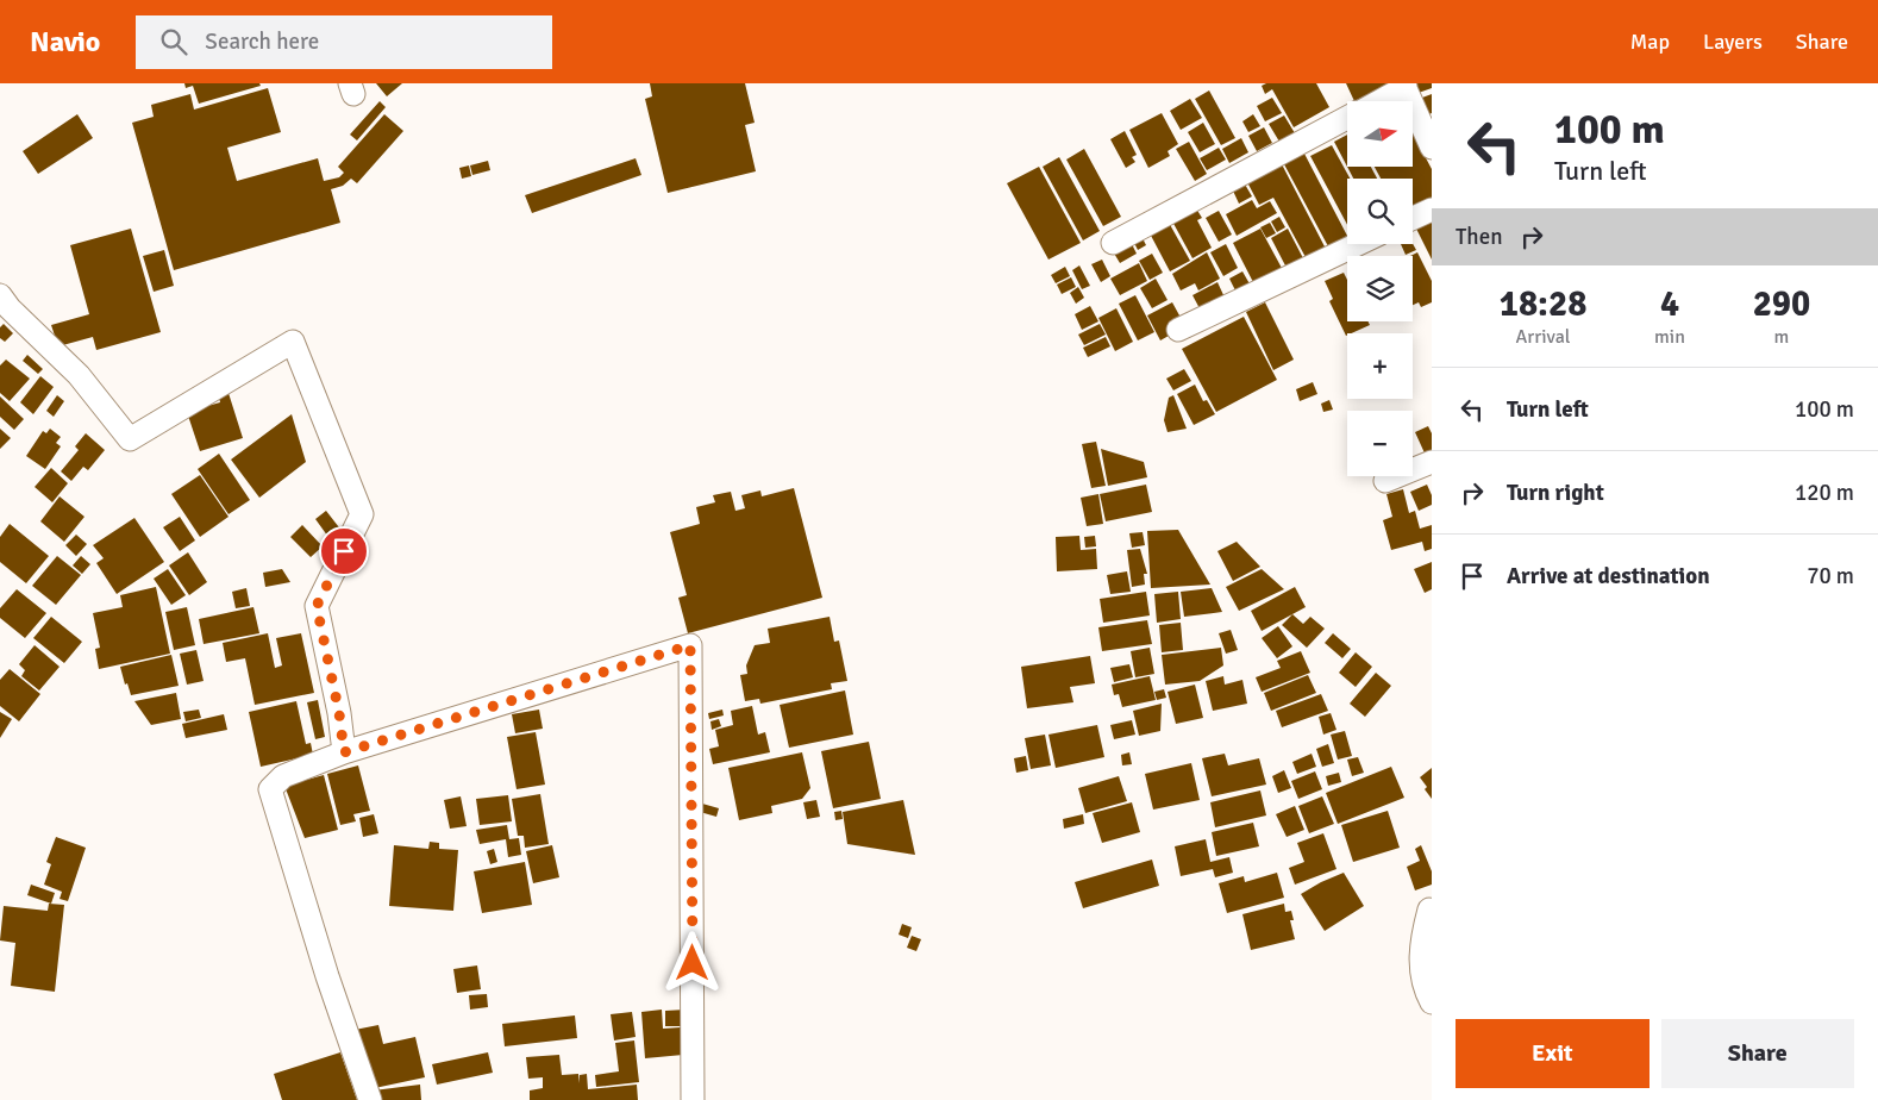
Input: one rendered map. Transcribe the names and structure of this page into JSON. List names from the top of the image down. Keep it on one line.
{"north":"right","page":{"header":"Navio","search":"Search here","nav":["Map","Layers","Share"],"turn":["100 m","Turn left"],"map_buttons":["+","−"],"then":"Then","eta":["18:28","Arrival","4","min","290","m"],"list":[{"name":"Turn left","value":"100 m"},{"name":"Turn right","value":"120 m"},{"name":"Arrive at destination","value":"70 m"}],"buttons":["Exit","Share"]}}
